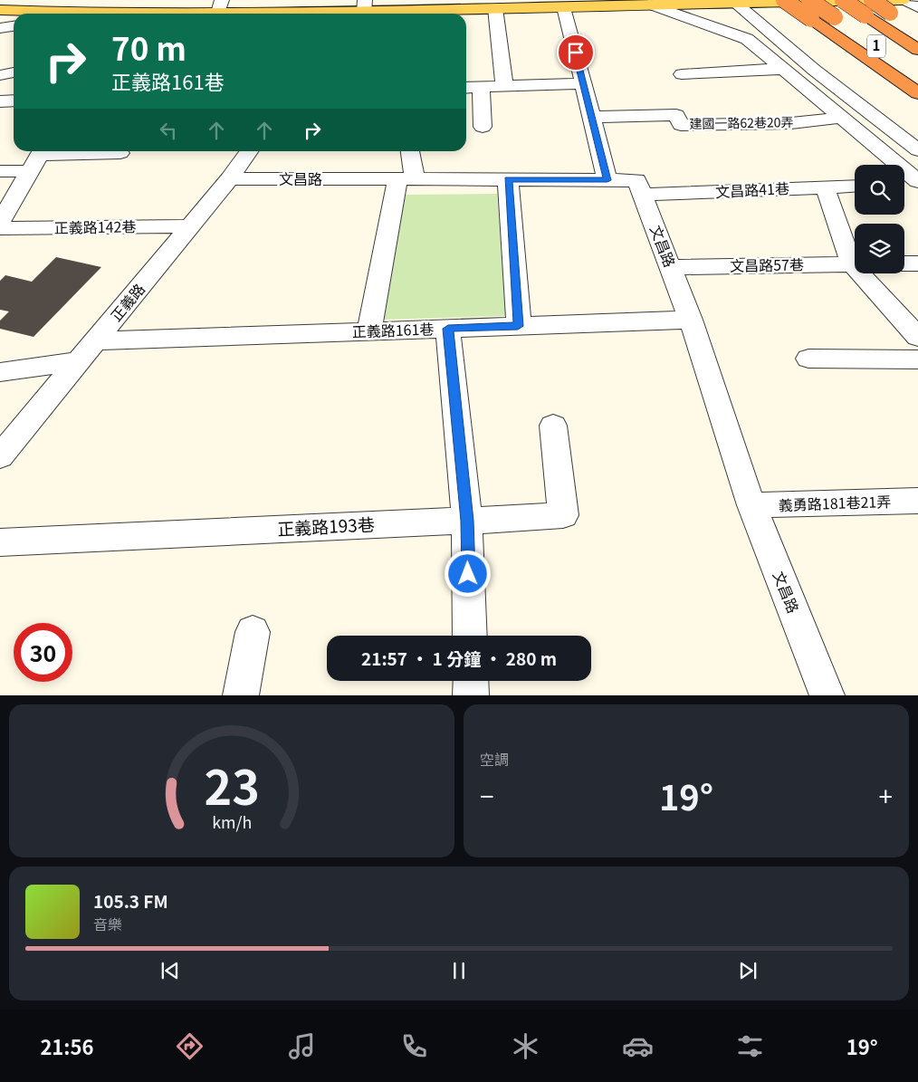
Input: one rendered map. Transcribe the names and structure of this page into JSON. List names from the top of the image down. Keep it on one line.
{"streets":{"highway":["1"],"street":["建國一路62巷20弄","文昌路","文昌路41巷","正義路142巷","文昌路57巷","正義路","正義路161巷","義勇路181巷21弄","正義路193巷"]},"crossings":[["文昌路","文昌路41巷"],["文昌路","文昌路57巷"],["文昌路","正義路"],["文昌路","正義路161巷"],["文昌路","義勇路181巷21弄"],["正義路142巷","正義路"],["正義路","正義路161巷"]],"page":{"turn":["70 m","正義路161巷"],"limit":"30","trip":"21:57 · 1 分鐘 · 280 m","tile":"空調","heat":["−","19°","+"],"song":["105.3 FM","音樂"],"tabs":["21:56","19°"],"gauge":["23","km/h"]}}
